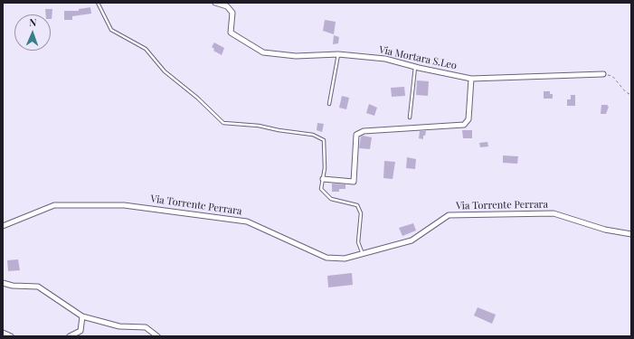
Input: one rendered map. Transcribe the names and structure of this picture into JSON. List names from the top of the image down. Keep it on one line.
{"streets":{"street":["Via Mortara S.Leo","Via Torrente Perrara"]},"north":"top"}
